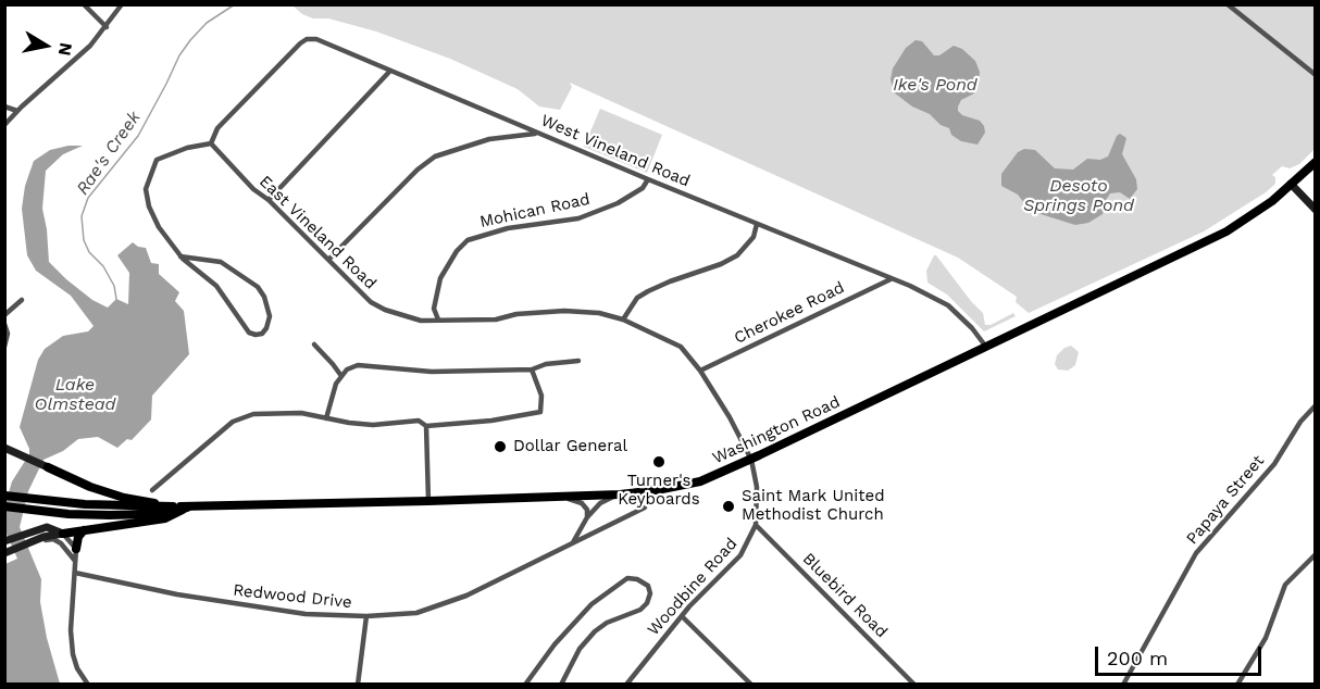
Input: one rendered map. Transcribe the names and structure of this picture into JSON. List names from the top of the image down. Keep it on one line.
{"streets":{"main road":["Washington Road"],"street":["West Vineland Road","Mohican Road","East Vineland Road","Cherokee Road","Papaya Street","Woodbine Road","Bluebird Road","Redwood Drive"]},"crossings":[["West Vineland Road","Mohican Road"],["West Vineland Road","East Vineland Road"],["West Vineland Road","Cherokee Road"],["West Vineland Road","Washington Road"],["Mohican Road","East Vineland Road"],["East Vineland Road","Cherokee Road"],["East Vineland Road","Washington Road"],["East Vineland Road","Woodbine Road"],["Washington Road","Woodbine Road"],["Woodbine Road","Bluebird Road"]],"water":["Ike's Pond","Rae's Creek","Desoto Springs Pond","Lake Olmstead"],"places":["Dollar General","Turner's Keyboards","Saint Mark United Methodist Church"],"scale_bar":"200 m","north":"right"}
